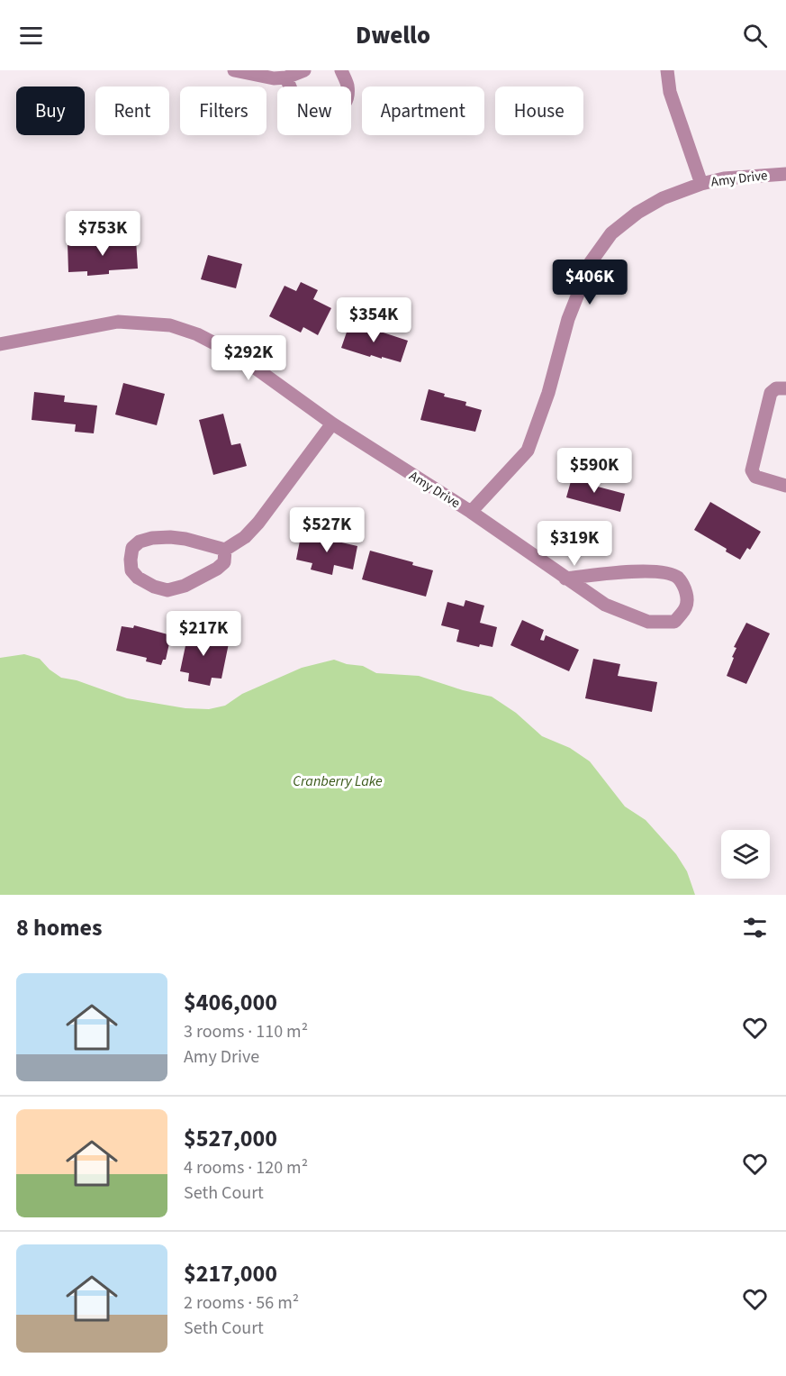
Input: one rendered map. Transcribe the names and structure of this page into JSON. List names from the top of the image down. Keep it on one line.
{"streets":{"street":["Amy Drive"]},"water":["Cranberry Lake"],"page":{"header":"Dwello","chip":["Buy","Rent","Filters","New","Apartment","House"],"price":["$753K","$406K","$354K","$292K","$590K","$527K","$319K","$217K"],"heading":"8 homes","list":[{"name":"$406,000","note":"3 rooms · 110 m² · Amy Drive"},{"name":"$527,000","note":"4 rooms · 120 m² · Seth Court"},{"name":"$217,000","note":"2 rooms · 56 m² · Seth Court"}]}}
